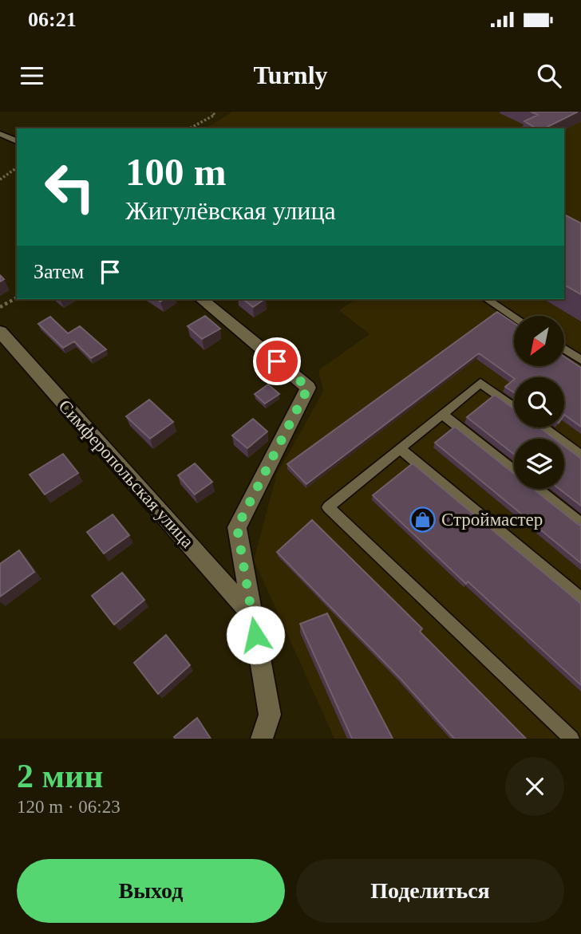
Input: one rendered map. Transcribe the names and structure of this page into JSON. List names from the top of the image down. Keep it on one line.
{"streets":{"street":["Симферопольская улица"]},"places":{"shop":["Строймастер"]},"north":"bottom left","page":{"status":"06:21","header":"Turnly","turn":["100 m","Жигулёвская улица"],"then":"Затем","heading":["2 мин","120 m · 06:23"],"buttons":["Выход","Поделиться"]}}
